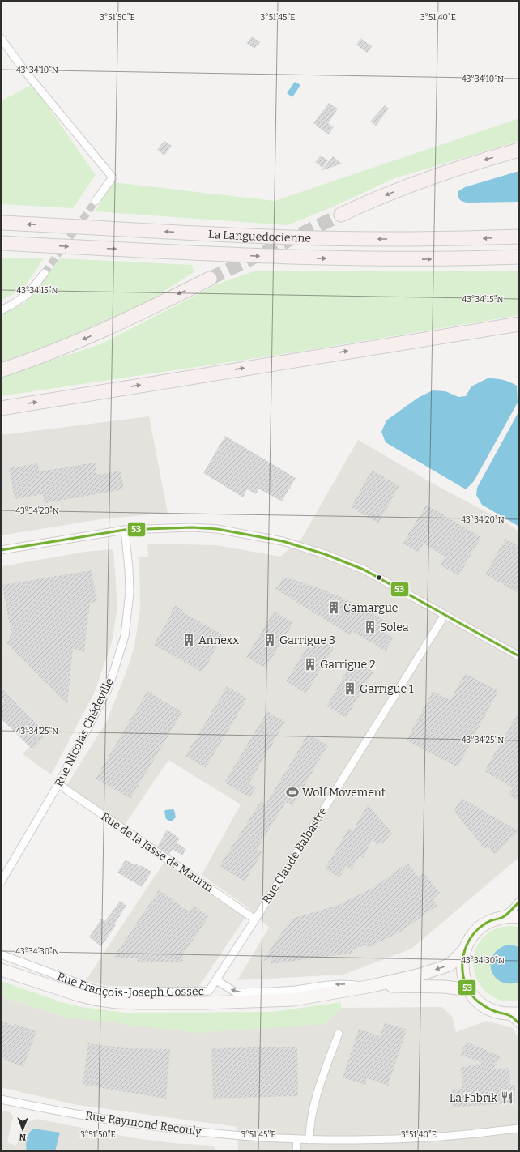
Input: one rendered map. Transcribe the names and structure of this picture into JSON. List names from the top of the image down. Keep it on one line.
{"streets":{"highway":["La Languedocienne"],"main road":["Rue François-Joseph Gossec"],"street":["Rue Nicolas Chédeville","Rue de la Jasse de Maurin","Rue Claude Balbastre","Rue Raymond Recouly"]},"crossings":[["Rue Nicolas Chédeville","Rue de la Jasse de Maurin"],["Rue de la Jasse de Maurin","Rue Claude Balbastre"],["Rue Claude Balbastre","Rue François-Joseph Gossec"]],"places":{"building":["Camargue","Solea","Annexx","Garrigue 3","Garrigue 2","Garrigue 1"],"sports":["Wolf Movement"],"restaurant":["La Fabrik"]},"lines":["transit line 53"],"north":"bottom","coordinates":["3°51'50\"E","3°51'45\"E","3°51'40\"E","43°34'10\"N","43°34'15\"N","43°34'20\"N","43°34'25\"N","43°34'30\"N"]}
